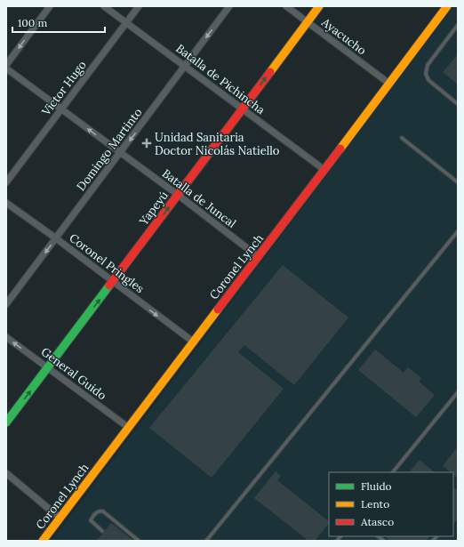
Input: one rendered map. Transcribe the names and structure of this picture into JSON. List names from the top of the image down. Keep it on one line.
{"streets":{"main road":["Yapeyú","Coronel Lynch"],"street":["Ayacucho","Batalla de Pichincha","Victor Hugo","Domingo Martinto","Batalla de Juncal","Coronel Pringles","General Guido"]},"crossings":[["Ayacucho","Yapeyú"],["Ayacucho","Coronel Lynch"],["Batalla de Pichincha","Victor Hugo"],["Batalla de Pichincha","Domingo Martinto"],["Batalla de Pichincha","Yapeyú"],["Batalla de Pichincha","Coronel Lynch"],["Victor Hugo","Batalla de Juncal"],["Domingo Martinto","Batalla de Juncal"],["Domingo Martinto","Coronel Pringles"],["Batalla de Juncal","Yapeyú"],["Batalla de Juncal","Coronel Lynch"],["Yapeyú","Coronel Pringles"],["Yapeyú","General Guido"],["Coronel Pringles","Coronel Lynch"],["Coronel Lynch","General Guido"]],"one_way":["Domingo Martinto","Yapeyú","Coronel Pringles"],"places":{"health":["Unidad Sanitaria Doctor Nicolás Natiello"]},"legend":["Fluido","Lento","Atasco"],"scale_bar":"100 m"}
